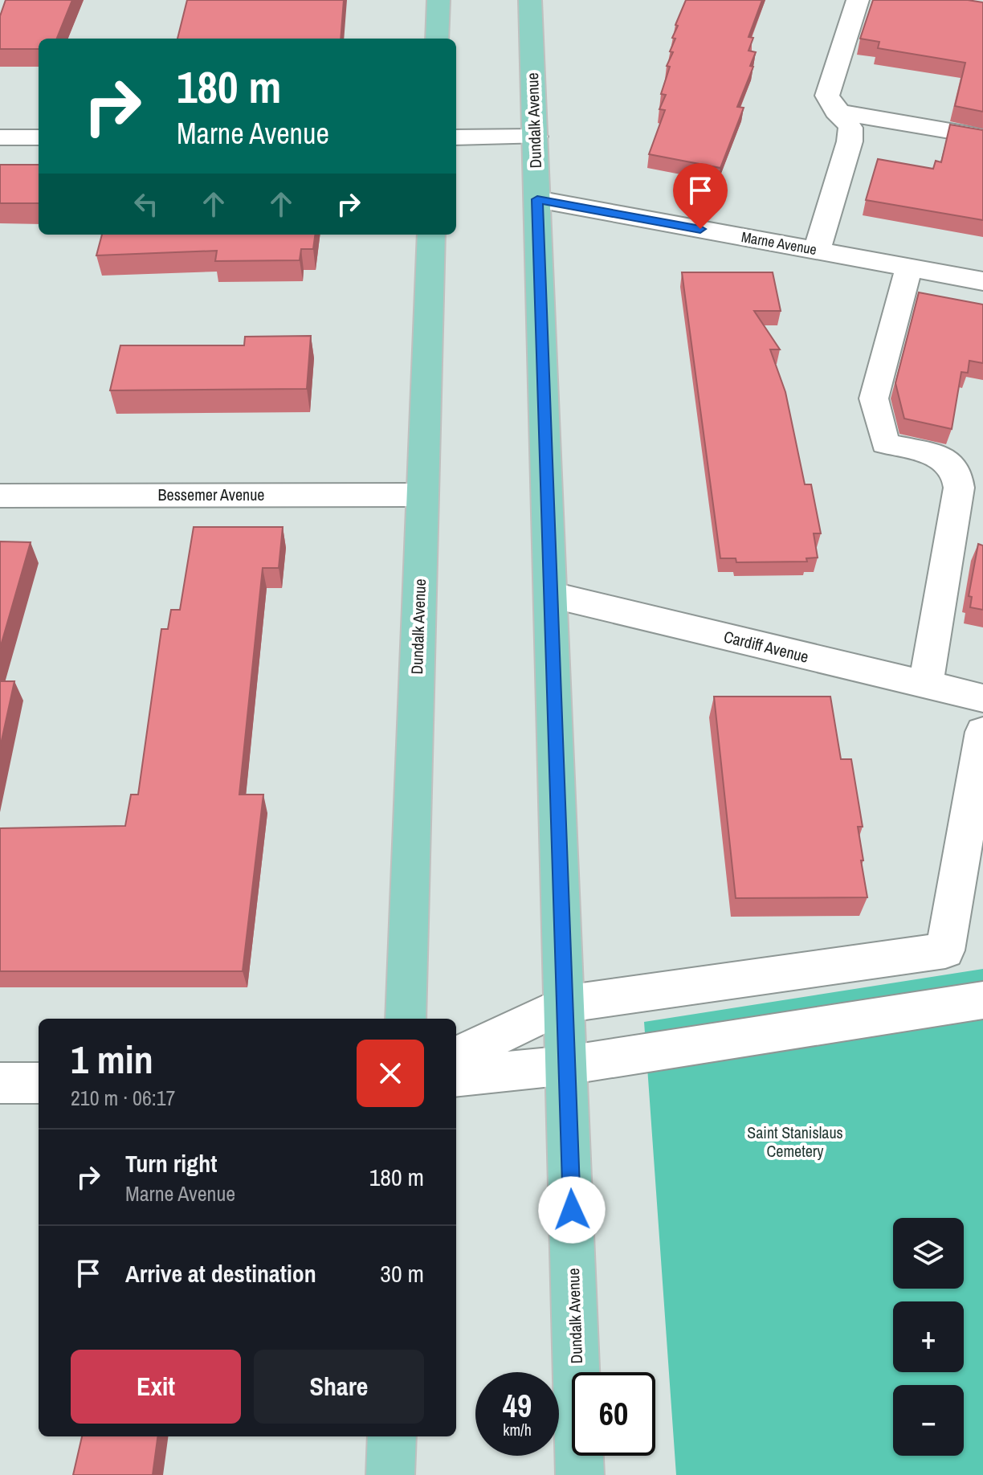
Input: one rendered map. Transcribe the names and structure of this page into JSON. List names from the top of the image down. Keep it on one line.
{"streets":{"main road":["Dundalk Avenue"],"street":["Marne Avenue","Bessemer Avenue","Cardiff Avenue"]},"crossings":[["Dundalk Avenue","Marne Avenue"],["Dundalk Avenue","Bessemer Avenue"],["Dundalk Avenue","Cardiff Avenue"]],"parks":["Saint Stanislaus Cemetery"],"page":{"turn":["180 m","Marne Avenue"],"heading":["1 min","210 m · 06:17"],"list":[{"name":"Turn right","note":"Marne Avenue","value":"180 m"},{"name":"Arrive at destination","value":"30 m"}],"map_buttons":["+","−"],"buttons":["Exit","Share"],"speed":"49 km/h","limit":"60"}}
